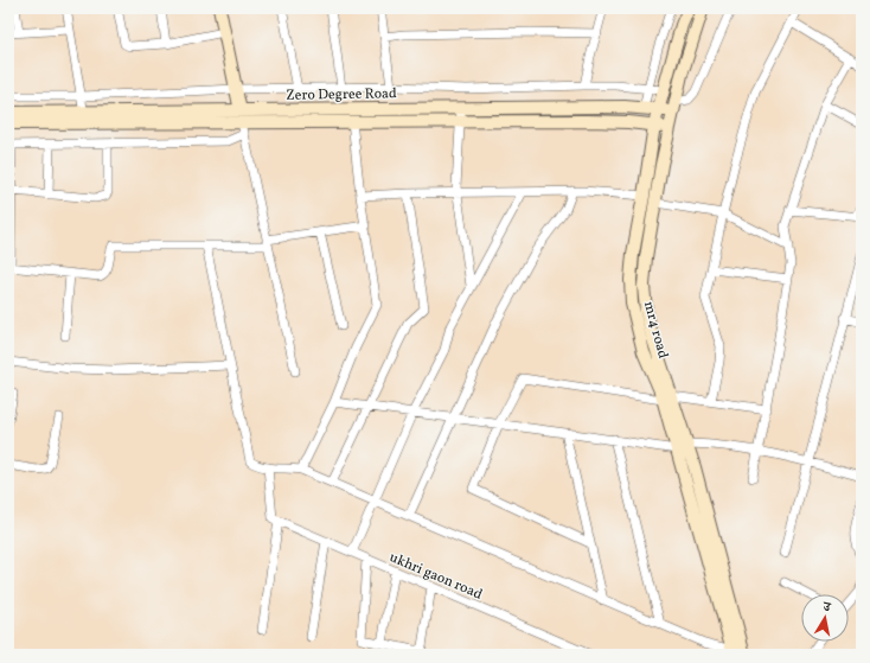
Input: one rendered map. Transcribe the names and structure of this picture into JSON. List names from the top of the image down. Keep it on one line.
{"streets":{"street":["Zero Degree Road","mr4 road","ukhri gaon road"]},"crossings":[["Zero Degree Road","mr4 road"]],"north":"top"}
